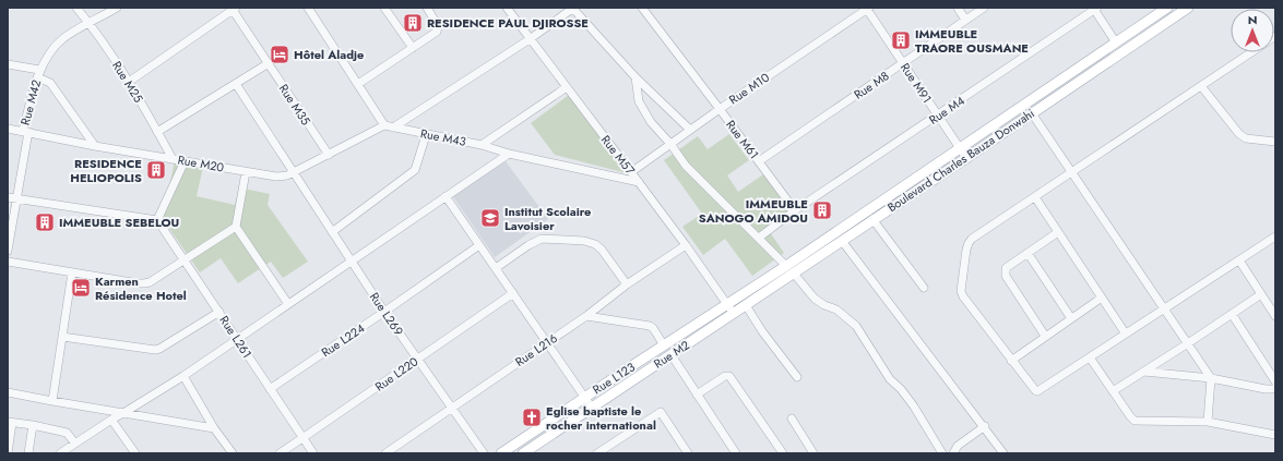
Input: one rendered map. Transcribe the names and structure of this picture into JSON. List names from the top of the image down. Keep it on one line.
{"streets":{"main road":["Boulevard Charles Bauza Donwahi","Rue M2","Rue L123"],"street":["Rue M25","Rue M91","Rue M8","Rue M10","Rue M42","Rue M35","Rue M4","Rue M43","Rue M61","Rue M57","Rue M20","Rue L269","Rue L261","Rue L224","Rue L216","Rue L220"]},"crossings":[["Rue M25","Rue M42"],["Rue M25","Rue M20"],["Rue M91","Rue M8"],["Rue M91","Rue M10"],["Rue M91","Rue M4"],["Rue M91","Boulevard Charles Bauza Donwahi"],["Rue M8","Rue M61"],["Rue M10","Rue M61"],["Rue M10","Rue M57"],["Rue M42","Rue M20"],["Rue M35","Rue M20"],["Rue M4","Rue M61"],["Rue M43","Rue M57"],["Rue M43","Rue M20"],["Rue M57","Boulevard Charles Bauza Donwahi"],["Rue M57","Rue M20"],["Rue M57","Rue L216"],["Rue M57","Rue M2"],["Rue M57","Rue L123"],["Boulevard Charles Bauza Donwahi","Rue M2"],["Boulevard Charles Bauza Donwahi","Rue L123"],["Rue M20","Rue L269"],["Rue L269","Rue L224"],["Rue L269","Rue L216"],["Rue L269","Rue L220"],["Rue L261","Rue L224"],["Rue L261","Rue L220"]],"places":{"building":["RESIDENCE PAUL DJIROSSE","IMMEUBLE TRAORE OUSMANE","RESIDENCE HELIOPOLIS","IMMEUBLE SANOGO AMIDOU","IMMEUBLE SEBELOU"],"hotel":["Hôtel Aladje","Karmen Résidence Hotel"],"school or university":["Institut Scolaire Lavoisier"],"church":["Eglise baptiste le rocher international"]},"north":"top"}
